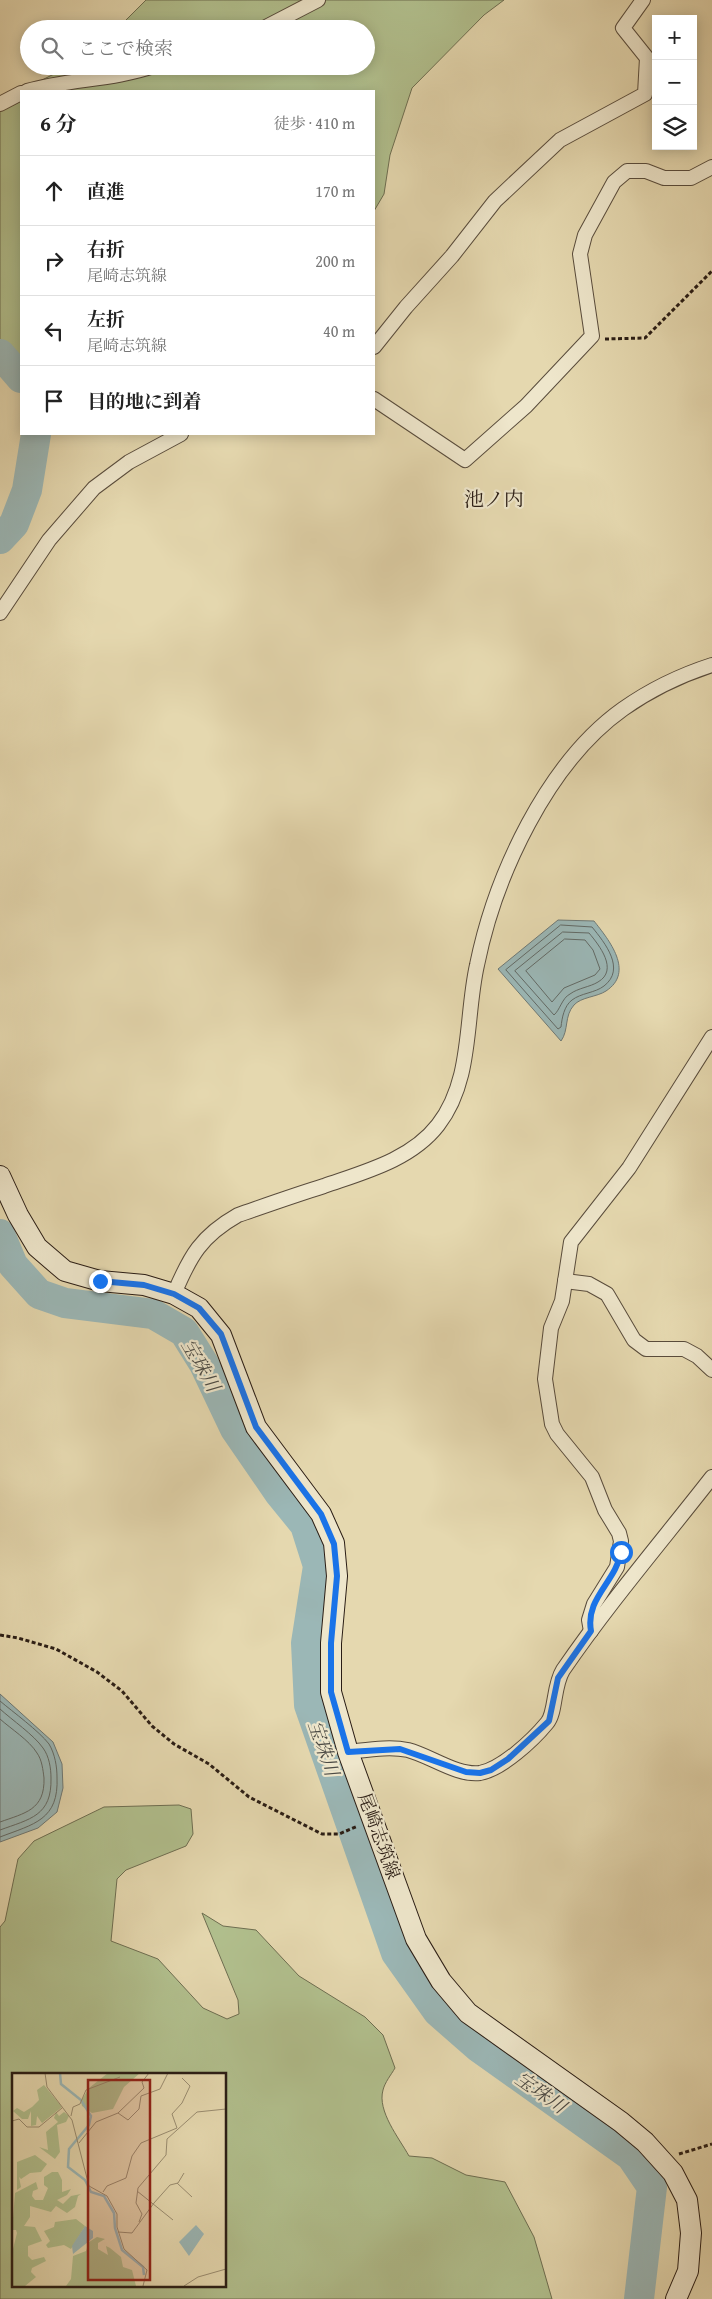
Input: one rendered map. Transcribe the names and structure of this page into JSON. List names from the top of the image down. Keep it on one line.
{"streets":{"main road":["尾崎志筑線"]},"districts":["池ノ内"],"water":["宝珠川"],"page":{"map_buttons":["+","−"],"search":"ここで検索","heading":["6 分","徒歩 · 410 m"],"list":[["直進","170 m"],["右折","尾崎志筑線","200 m"],["左折","尾崎志筑線","40 m"],"目的地に到着"]}}
